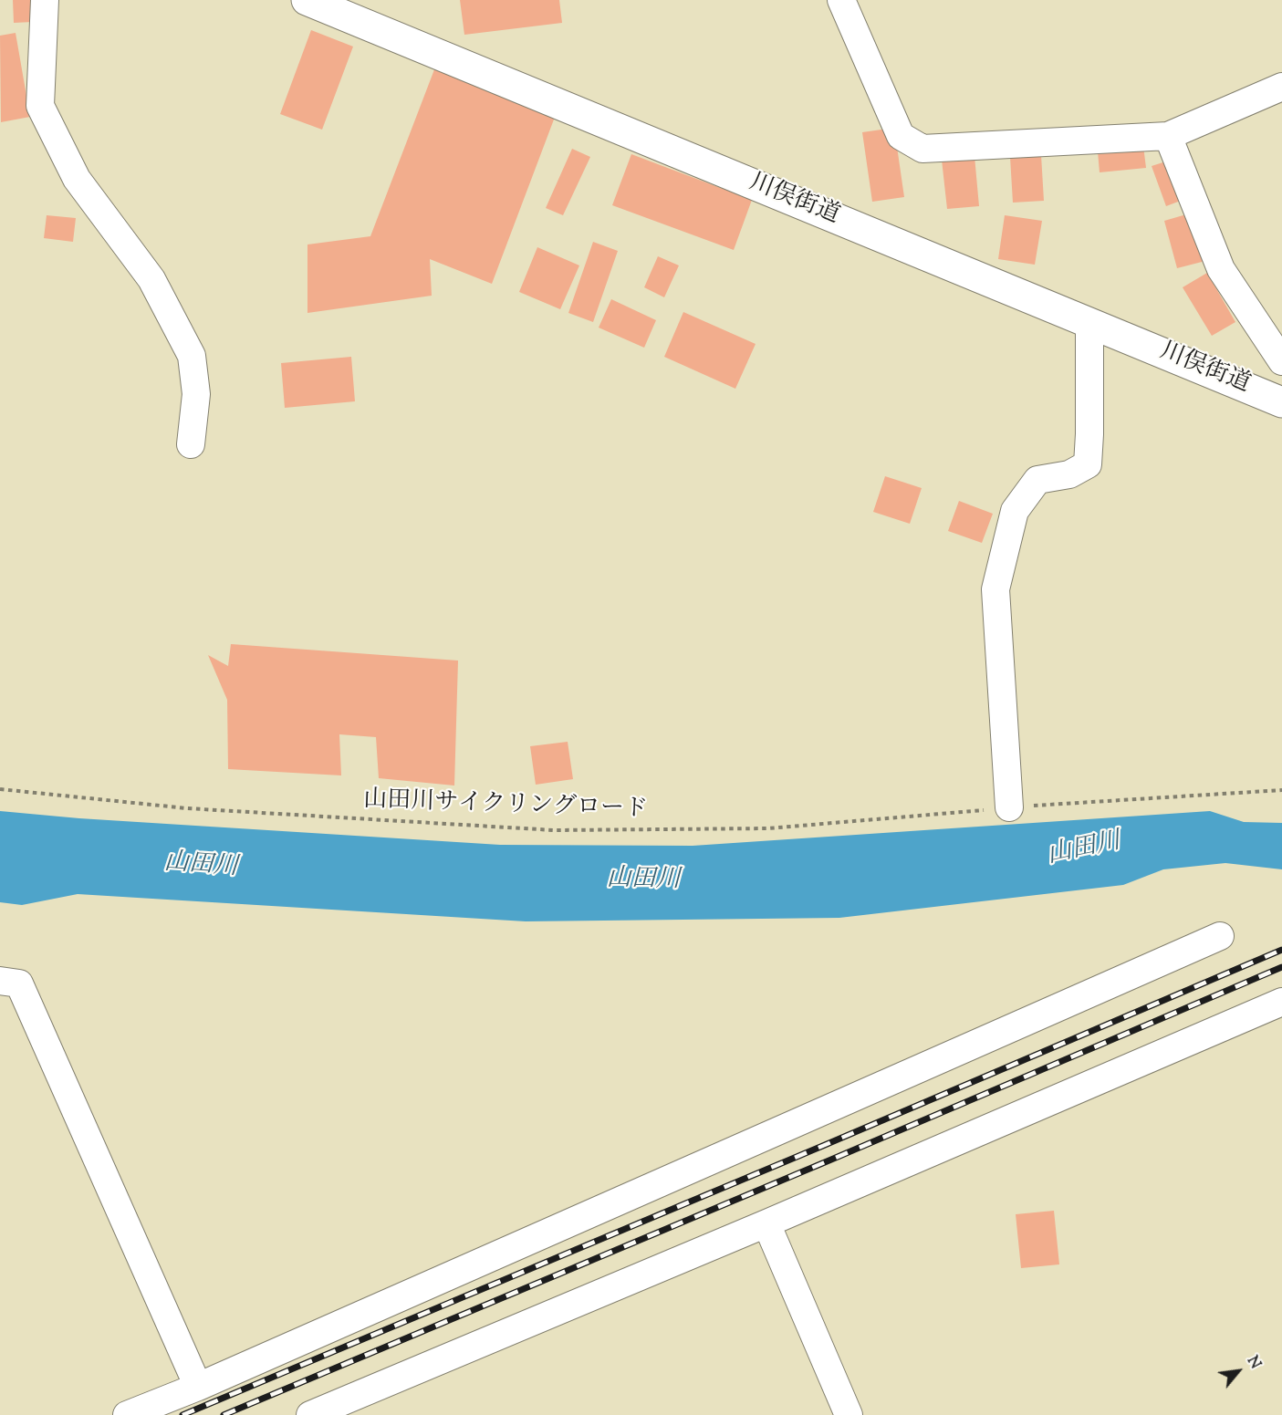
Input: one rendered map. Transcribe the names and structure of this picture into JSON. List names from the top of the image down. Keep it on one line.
{"streets":{"main road":["川俣街道"],"path":["山田川サイクリングロード"]},"water":["山田川"],"north":"top right"}
